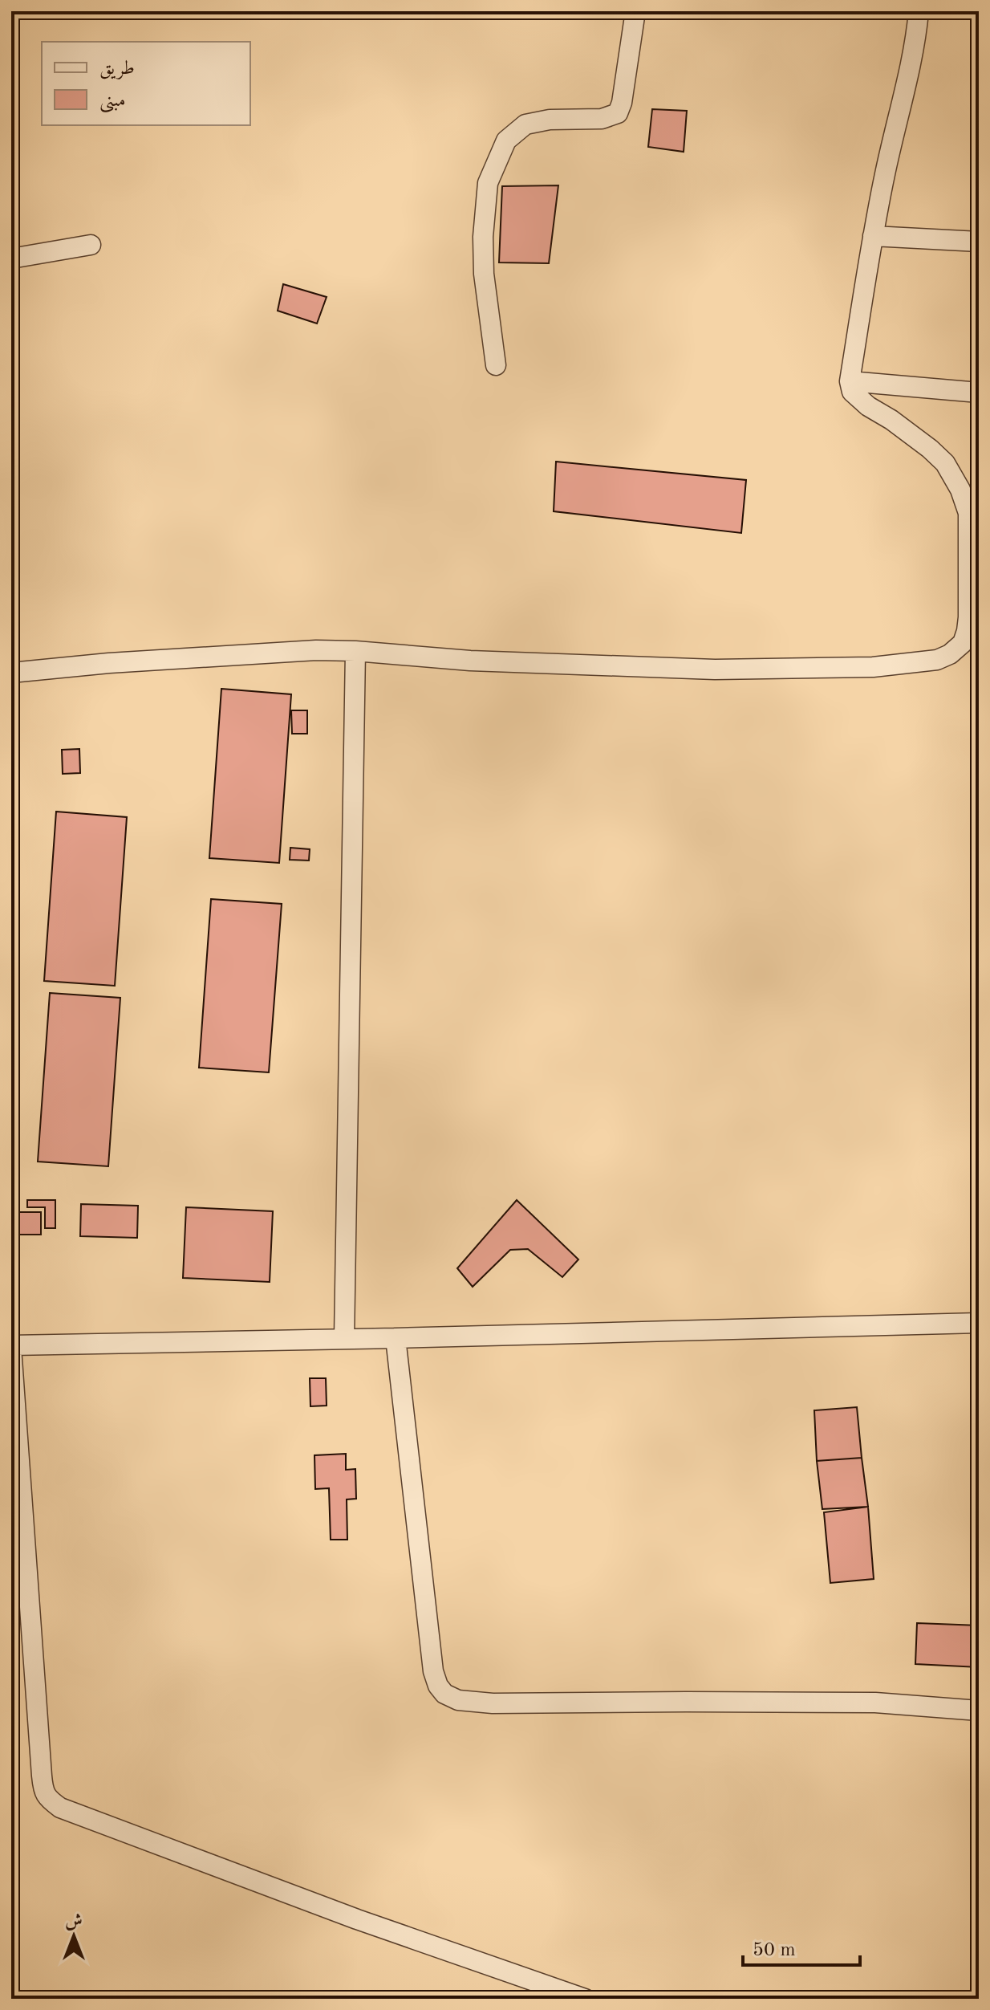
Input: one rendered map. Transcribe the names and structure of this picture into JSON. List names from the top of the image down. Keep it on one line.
{"legend":["طريق","مبنى"],"scale_bar":"50 m","north":"top"}
